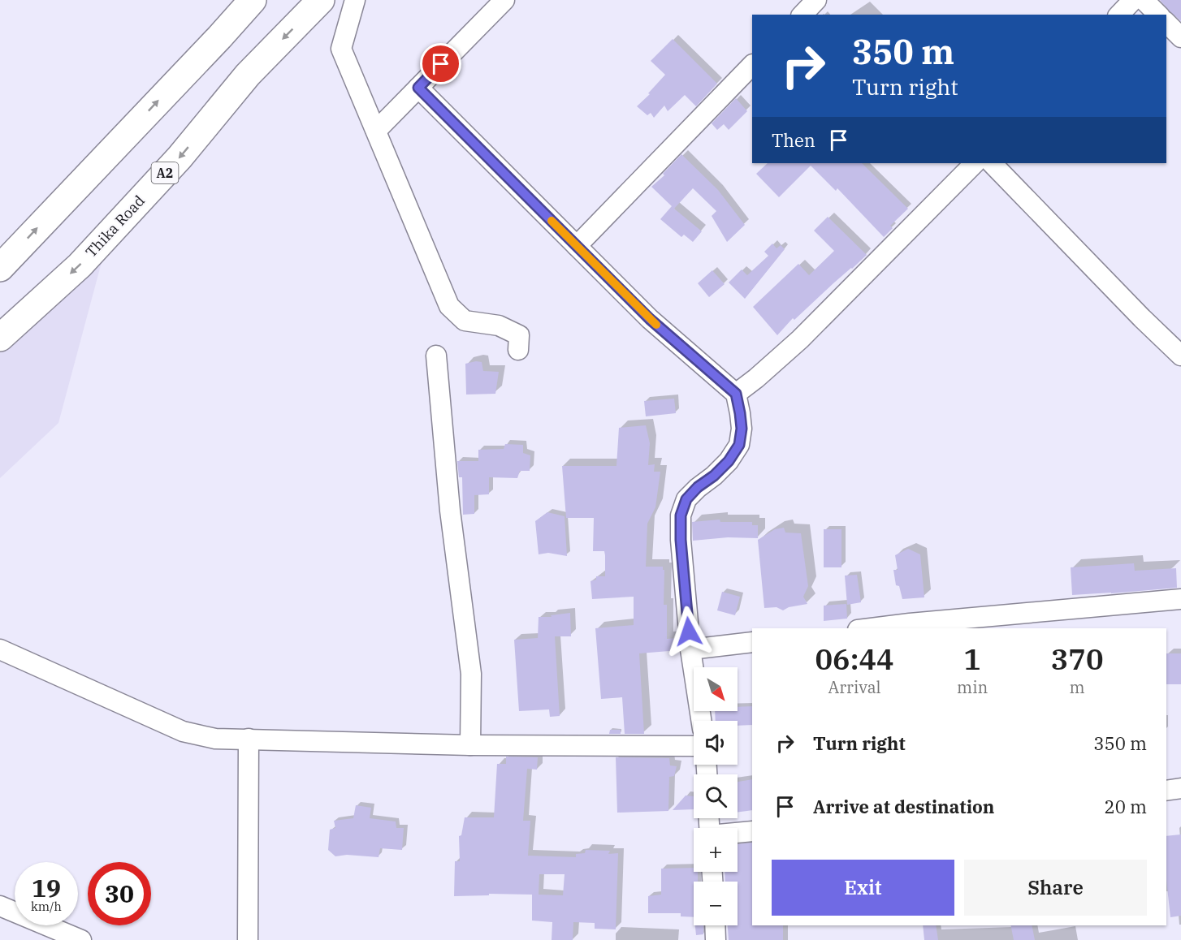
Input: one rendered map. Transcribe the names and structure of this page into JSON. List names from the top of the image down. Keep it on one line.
{"streets":{"highway":["A2","Thika Road"]},"north":"bottom right","page":{"turn":["350 m","Turn right"],"then":"Then","eta":["06:44","Arrival","1","min","370","m"],"map_buttons":["+","−"],"list":[{"name":"Turn right","value":"350 m"},{"name":"Arrive at destination","value":"20 m"}],"buttons":["Exit","Share"],"speed":"19 km/h","limit":"30"}}
